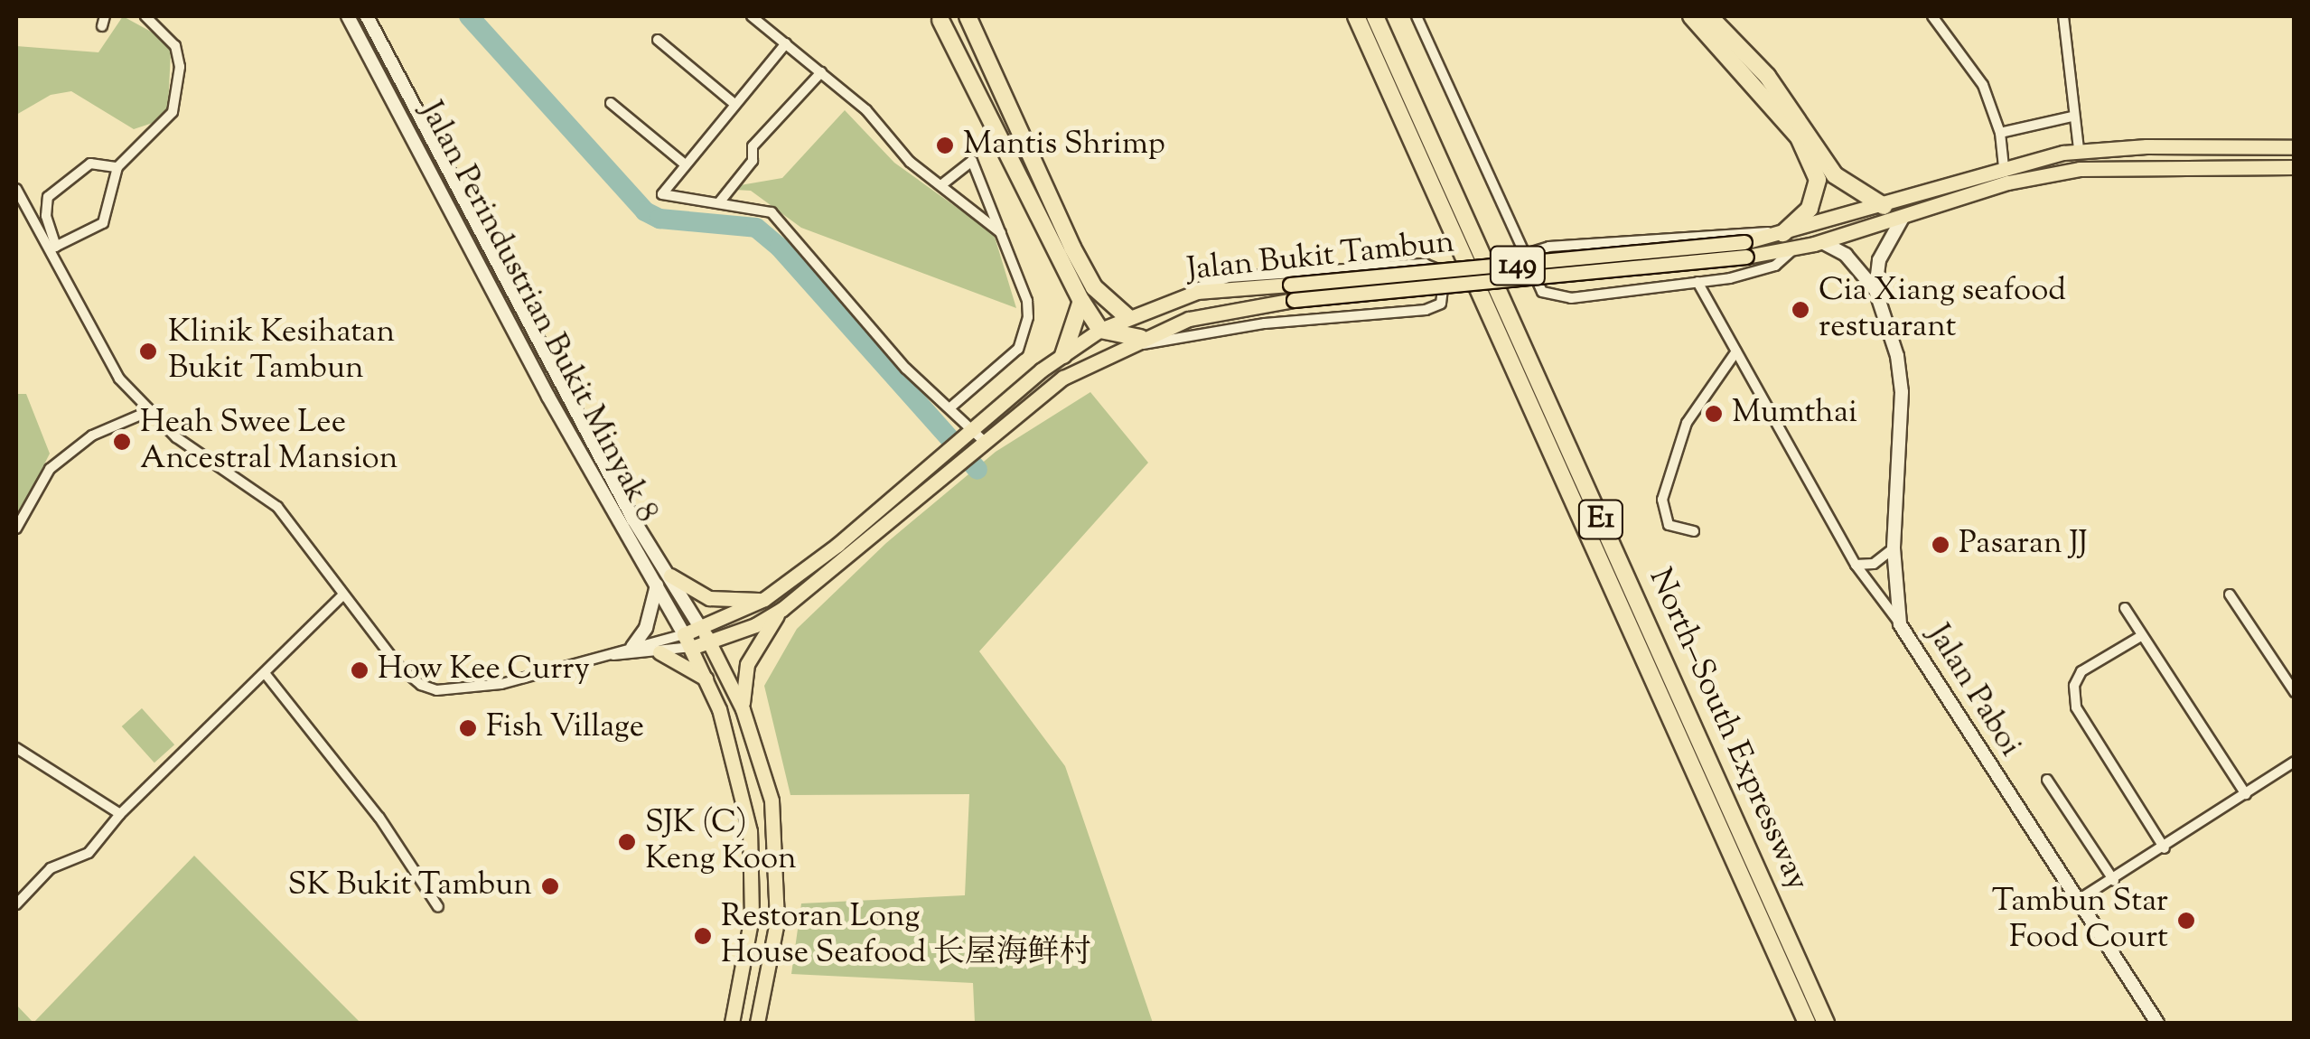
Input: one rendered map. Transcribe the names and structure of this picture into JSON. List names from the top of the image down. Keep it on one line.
{"streets":{"highway":["E1","North–South Expressway"],"main road":["Jalan Bukit Tambun","149"],"street":["Jalan Perindustrian Bukit Minyak 8","Jalan Paboi"]},"crossings":[["Jalan Bukit Tambun","Jalan Perindustrian Bukit Minyak 8"],["Jalan Bukit Tambun","Jalan Paboi"]],"places":["Mantis Shrimp","Cia Xiang seafood restuarant","Klinik Kesihatan Bukit Tambun","Mumthai","Heah Swee Lee Ancestral Mansion","Pasaran JJ","How Kee Curry","Fish Village","SJK (C) Keng Koon","SK Bukit Tambun","Tambun Star Food Court","Restoran Long House Seafood 长屋海鲜村"]}
